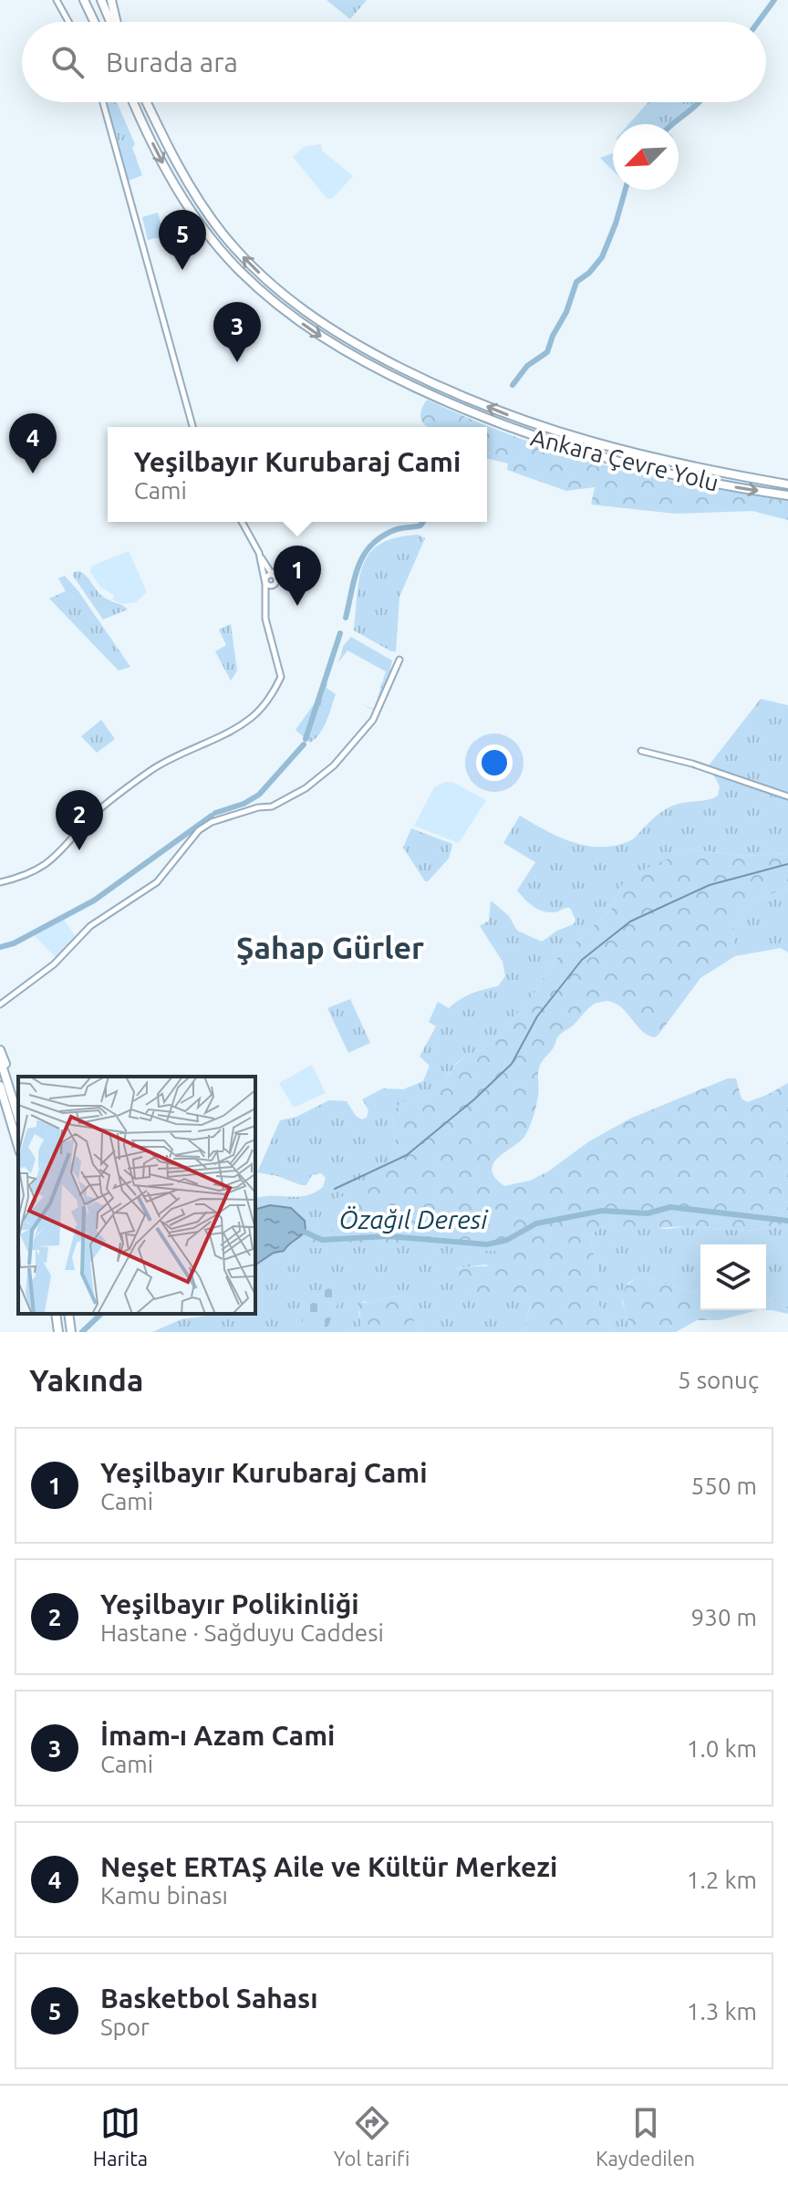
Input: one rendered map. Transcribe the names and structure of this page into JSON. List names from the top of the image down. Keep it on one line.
{"streets":{"highway":["Ankara Çevre Yolu"]},"districts":["Şahap Gürler"],"water":["Özağıl Deresi"],"north":"bottom left","page":{"search":"Burada ara","pins":["5","3","4","1","2"],"popup":["Yeşilbayır Kurubaraj Cami","Cami"],"heading":["Yakında","5 sonuç"],"list":[{"mark":"1","name":"Yeşilbayır Kurubaraj Cami","note":"Cami","value":"550 m"},{"mark":"2","name":"Yeşilbayır Polikinliği","note":"Hastane · Sağduyu Caddesi","value":"930 m"},{"mark":"3","name":"İmam-ı Azam Cami","note":"Cami","value":"1.0 km"},{"mark":"4","name":"Neşet ERTAŞ Aile ve Kültür Merkezi","note":"Kamu binası","value":"1.2 km"},{"mark":"5","name":"Basketbol Sahası","note":"Spor","value":"1.3 km"}],"nav":["Harita","Yol tarifi","Kaydedilen"]}}
